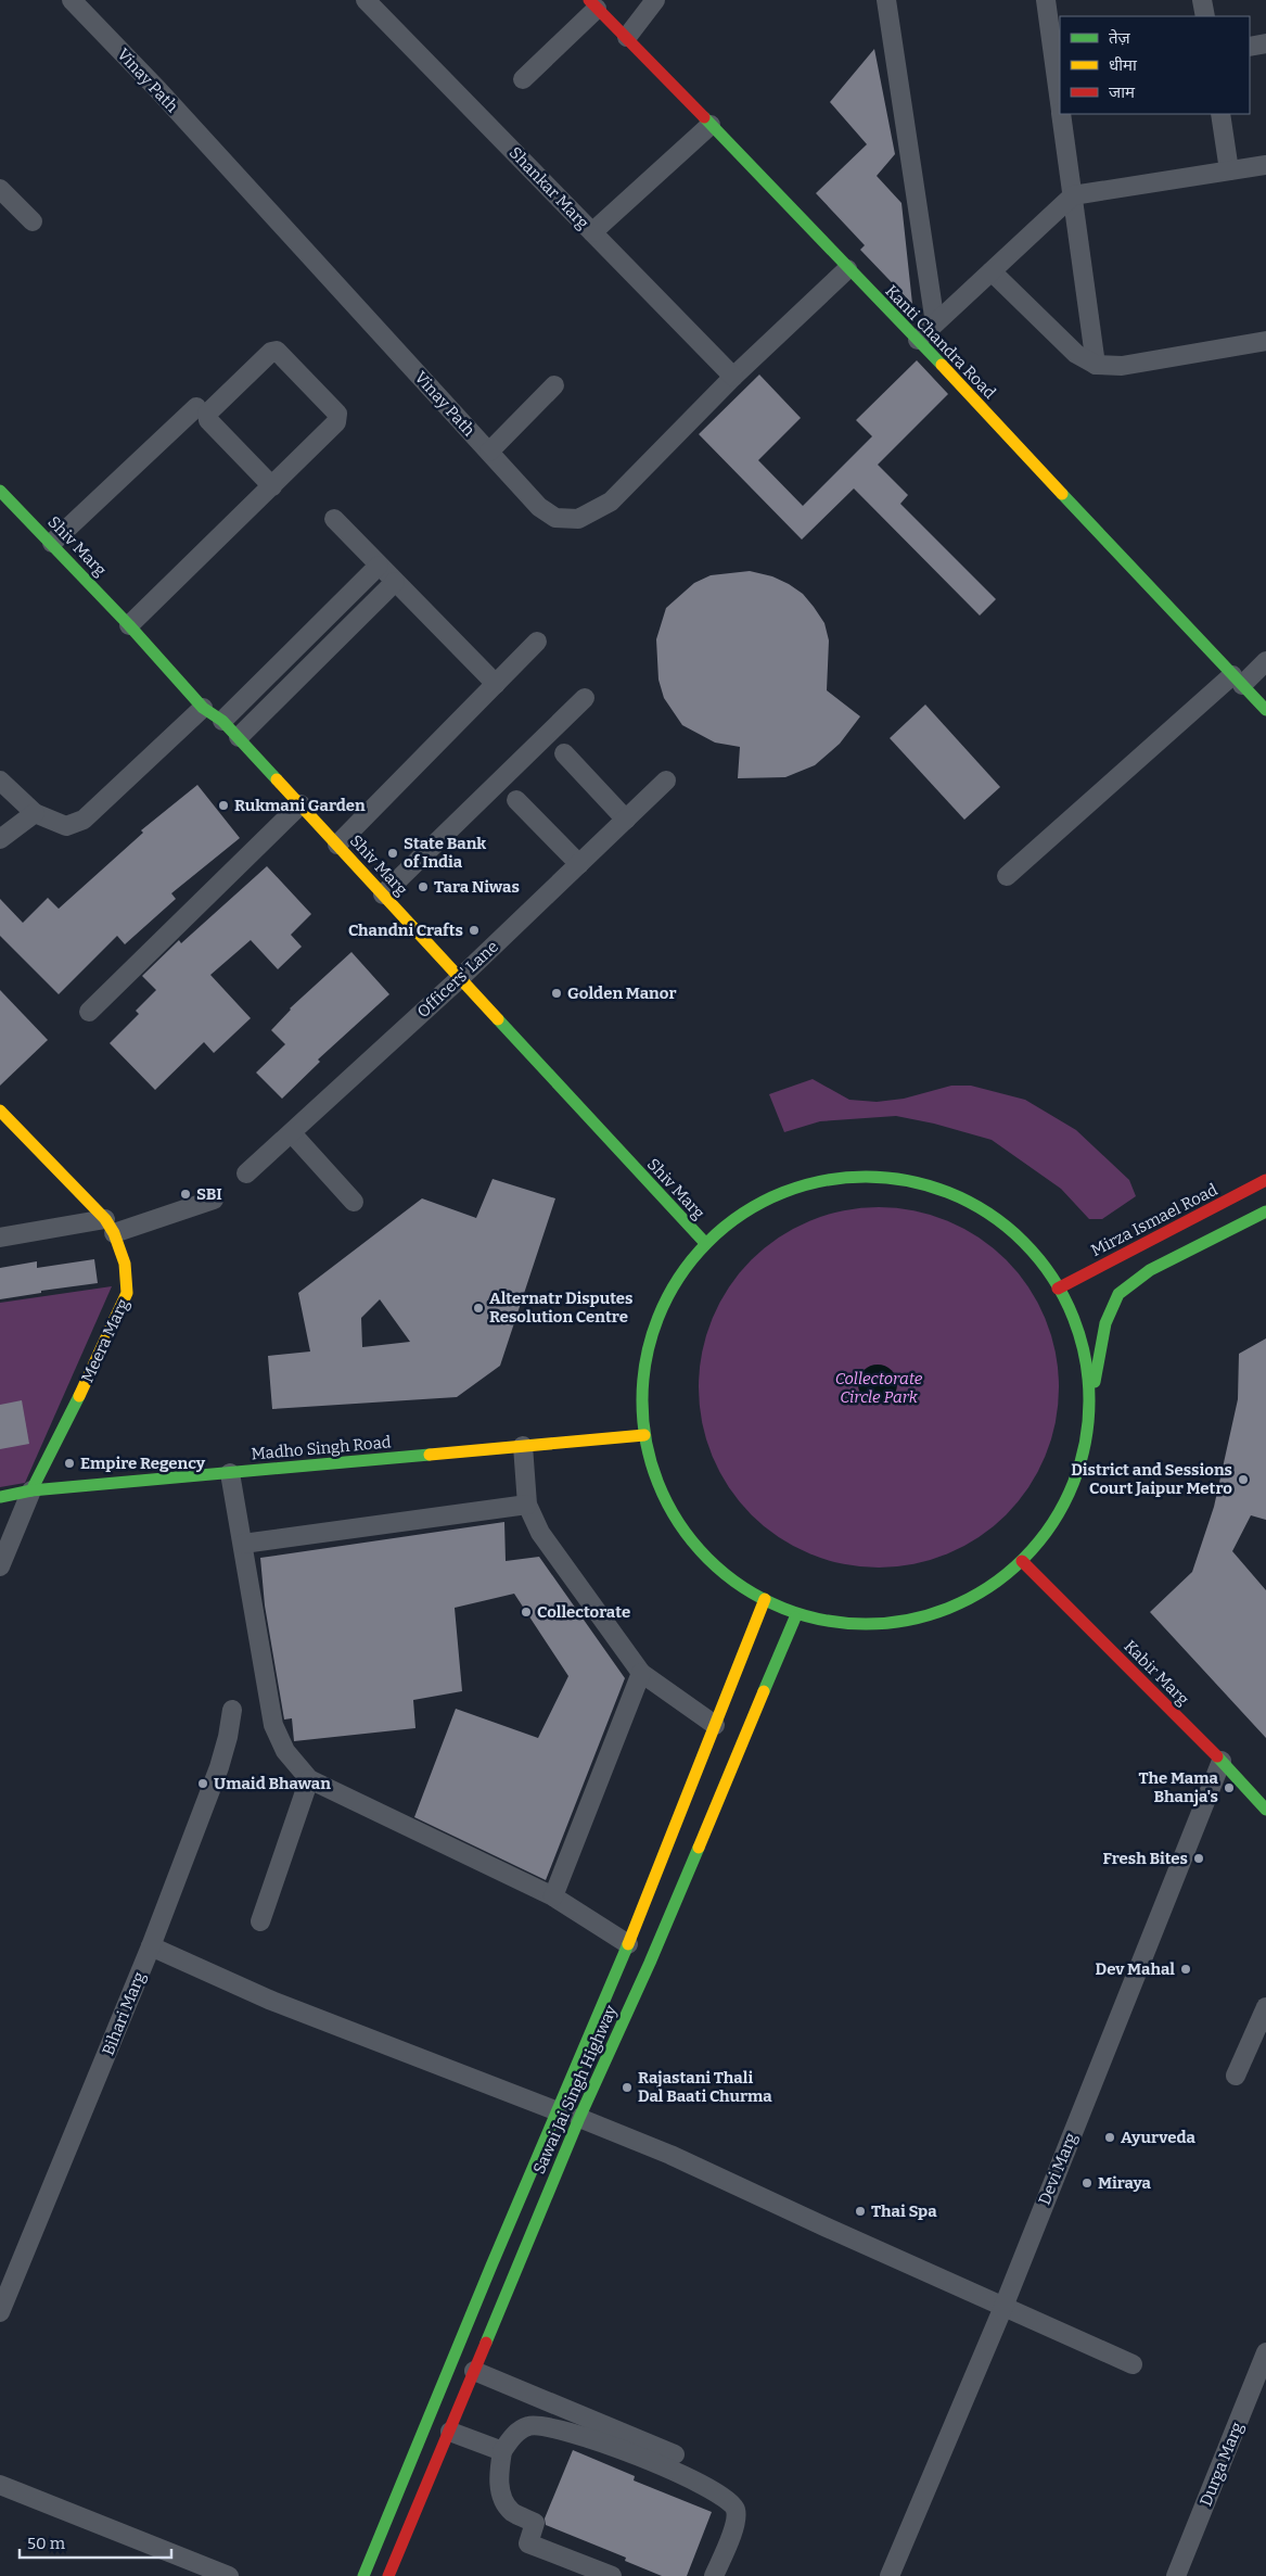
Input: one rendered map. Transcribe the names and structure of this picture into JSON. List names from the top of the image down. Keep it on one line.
{"streets":{"main road":["Kanti Chandra Road","Shiv Marg","Mirza Ismael Road","Meera Marg","Madho Singh Road","Kabir Marg","Sawai Jai Singh Highway"],"street":["Vinay Path","Shankar Marg","Officers' Lane","Bihari Marg","Devi Marg","Durga Marg"]},"crossings":[["Vinay Path","Shankar Marg"],["Vinay Path","Kanti Chandra Road"],["Shiv Marg","Officers' Lane"],["Meera Marg","Madho Singh Road"],["Kabir Marg","Devi Marg"]],"parks":["Collectorate Circle Park"],"places":["Rukmani Garden","State Bank of India","Tara Niwas","Chandni Crafts","Golden Manor","SBI","Alternatr Disputes Resolution Centre","Empire Regency","District and Sessions Court Jaipur Metro","Collectorate","Umaid Bhawan","The Mama Bhanja's","Fresh Bites","Dev Mahal","Rajastani Thali Dal Baati Churma","Ayurveda","Miraya","Thai Spa"],"legend":["तेज़","धीमा","जाम"],"scale_bar":"50 m"}
